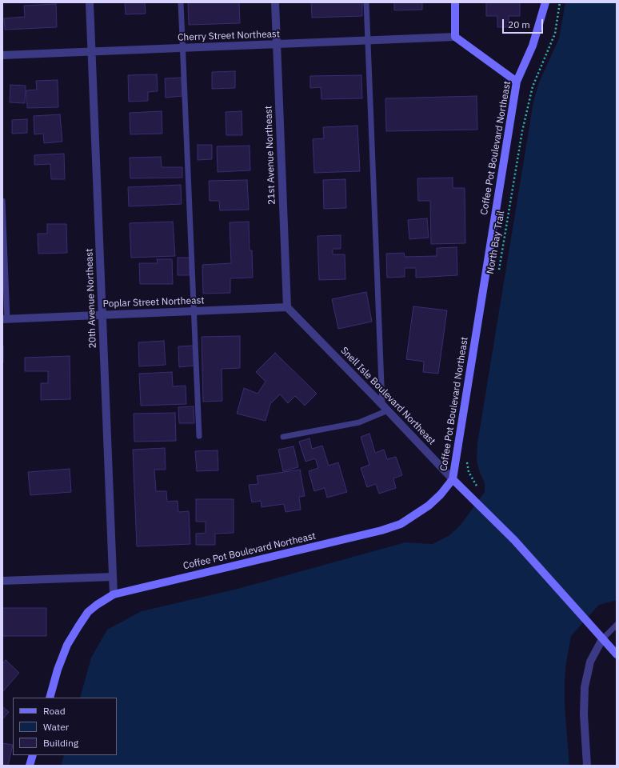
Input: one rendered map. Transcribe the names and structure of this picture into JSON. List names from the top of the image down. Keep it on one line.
{"streets":{"street":["Cherry Street Northeast","Coffee Pot Boulevard Northeast","21st Avenue Northeast","20th Avenue Northeast","Poplar Street Northeast","Snell Isle Boulevard Northeast"],"path":["North Bay Trail"]},"crossings":[["Cherry Street Northeast","21st Avenue Northeast"],["Cherry Street Northeast","20th Avenue Northeast"],["Coffee Pot Boulevard Northeast","20th Avenue Northeast"],["Coffee Pot Boulevard Northeast","Snell Isle Boulevard Northeast"],["21st Avenue Northeast","Poplar Street Northeast"],["21st Avenue Northeast","Snell Isle Boulevard Northeast"],["20th Avenue Northeast","Poplar Street Northeast"],["Poplar Street Northeast","Snell Isle Boulevard Northeast"]],"legend":["Road","Water","Building"],"scale_bar":"20 m"}
